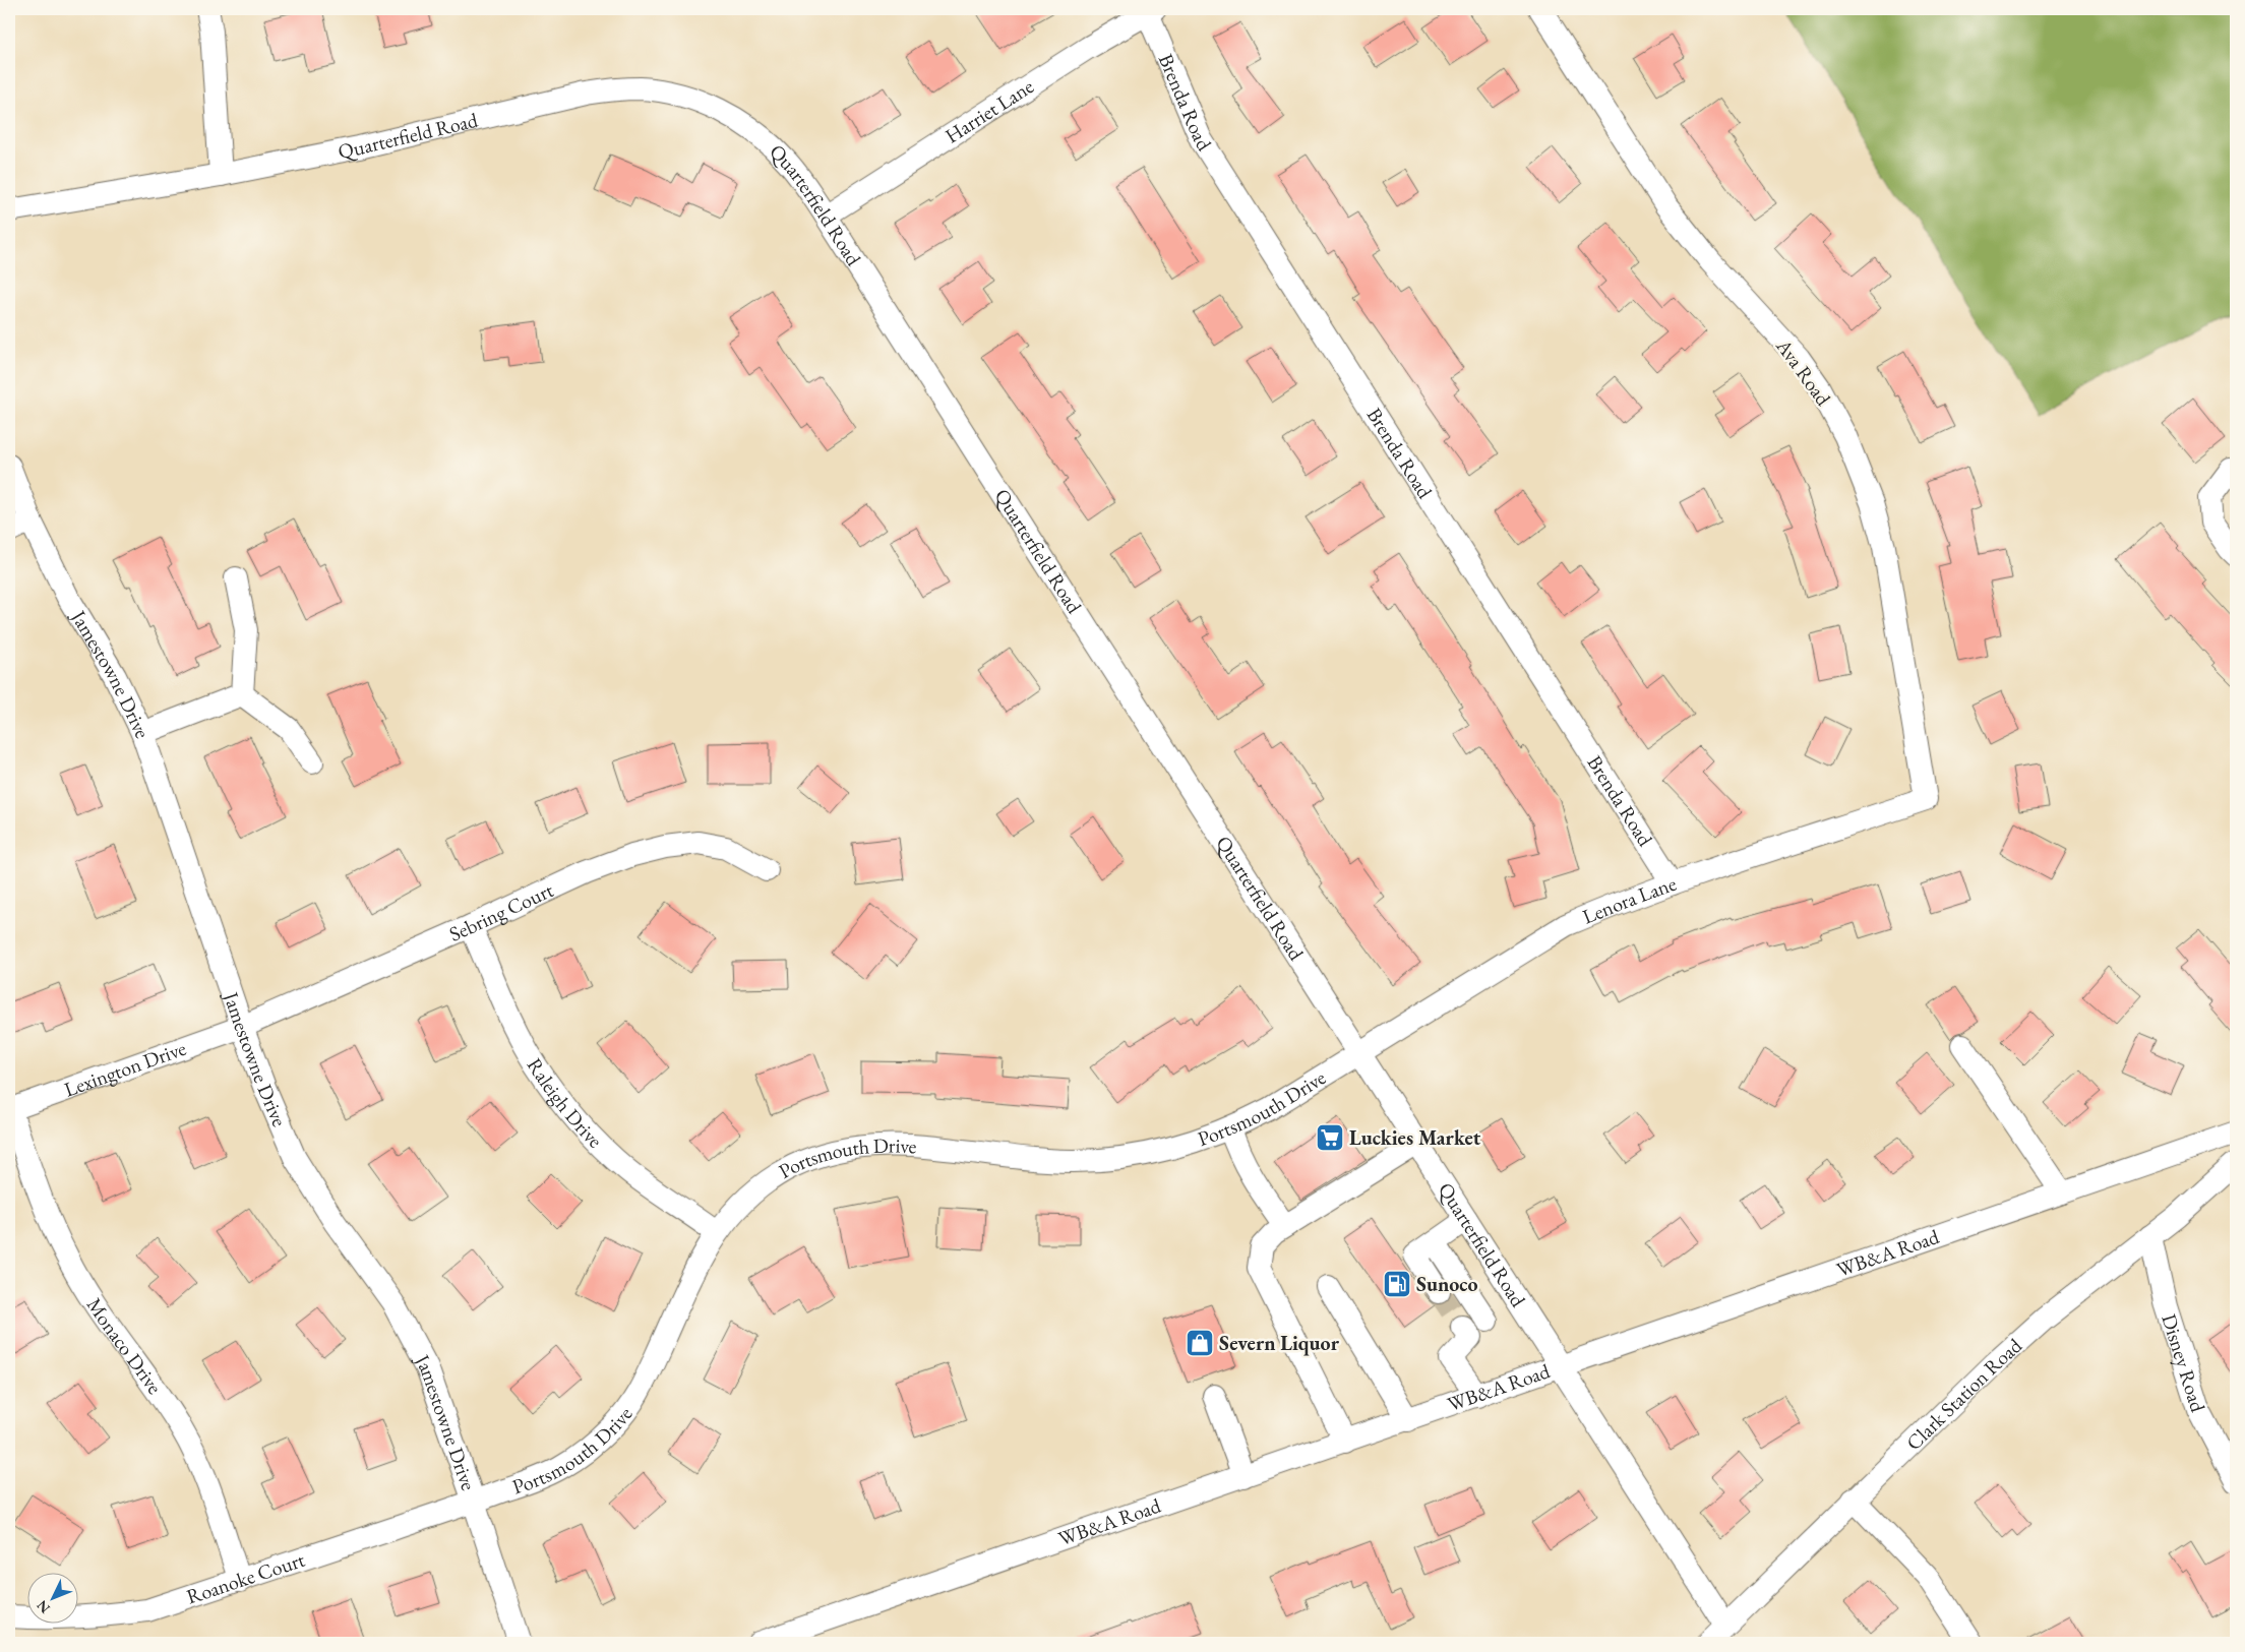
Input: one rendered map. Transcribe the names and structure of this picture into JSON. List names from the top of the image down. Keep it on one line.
{"streets":{"street":["Brenda Road","Harriet Lane","Quarterfield Road","Ava Road","Jamestowne Drive","Lenora Lane","Sebring Court","Lexington Drive","Raleigh Drive","Portsmouth Drive","WB&A Road","Monaco Drive","Disney Road","Clark Station Road","Roanoke Court"]},"crossings":[["Brenda Road","Harriet Lane"],["Brenda Road","Lenora Lane"],["Harriet Lane","Quarterfield Road"],["Quarterfield Road","Lenora Lane"],["Quarterfield Road","Portsmouth Drive"],["Quarterfield Road","WB&A Road"],["Quarterfield Road","Clark Station Road"],["Ava Road","Lenora Lane"],["Jamestowne Drive","Sebring Court"],["Jamestowne Drive","Lexington Drive"],["Jamestowne Drive","Portsmouth Drive"],["Jamestowne Drive","Roanoke Court"],["Lenora Lane","Portsmouth Drive"],["Sebring Court","Lexington Drive"],["Sebring Court","Raleigh Drive"],["Lexington Drive","Monaco Drive"],["Raleigh Drive","Portsmouth Drive"],["Portsmouth Drive","Roanoke Court"],["Monaco Drive","Roanoke Court"],["Disney Road","Clark Station Road"]],"places":{"supermarket":["Luckies Market"],"fuel station":["Sunoco"],"shop":["Severn Liquor"]},"north":"bottom left"}
